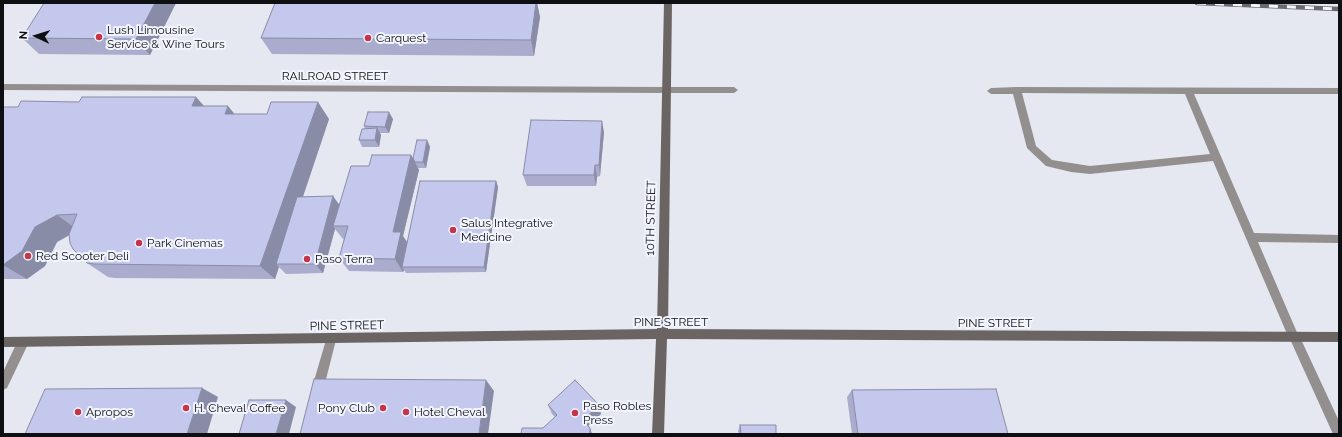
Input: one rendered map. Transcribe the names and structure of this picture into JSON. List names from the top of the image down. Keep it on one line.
{"streets":{"street":["RAILROAD STREET","10TH STREET","PINE STREET"]},"crossings":[["RAILROAD STREET","10TH STREET"],["10TH STREET","PINE STREET"]],"places":["Lush Limousine Service & Wine Tours","Carquest","Salus Integrative Medicine","Park Cinemas","Red Scooter Deli","Paso Terra","H. Cheval Coffee","Pony Club","Apropos","Hotel Cheval","Paso Robles Press"],"north":"left"}
